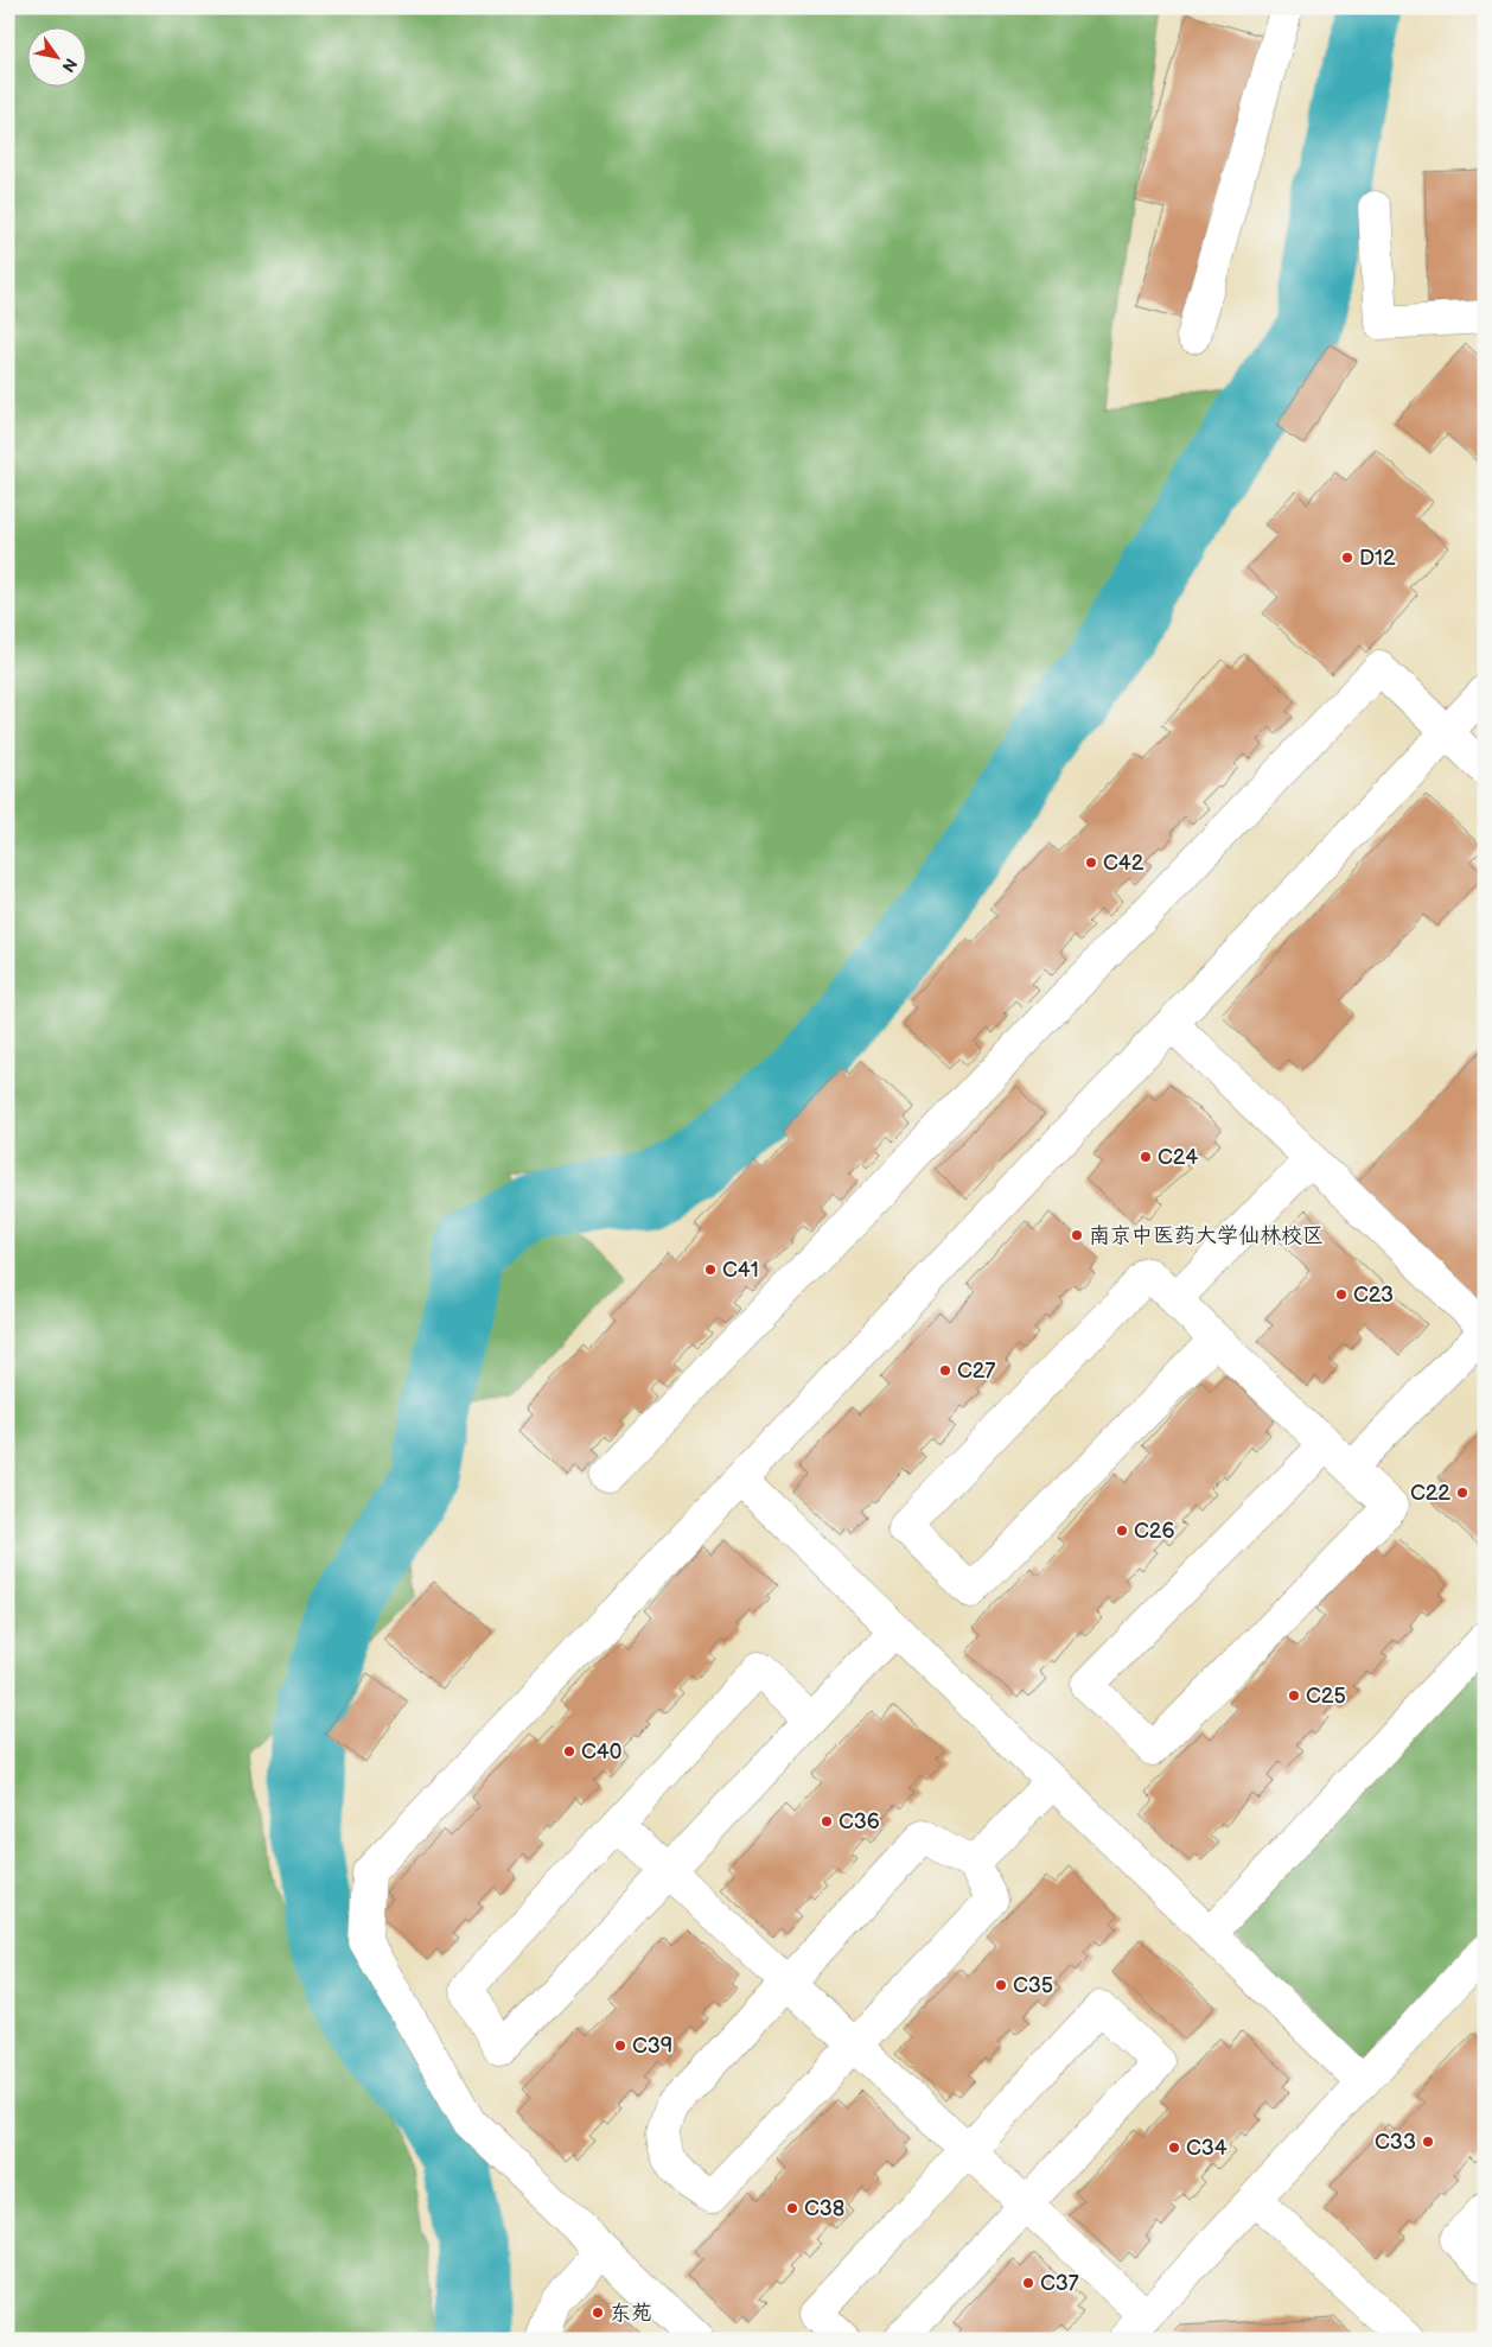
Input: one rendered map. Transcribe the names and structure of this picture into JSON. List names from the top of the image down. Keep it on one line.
{"places":["D12","C42","C24","南京中医药大学仙林校区","C41","C23","C27","C22","C26","C25","C40","C36","C35","C39","C33","C34","C38","C37","东苑"],"north":"bottom right"}
